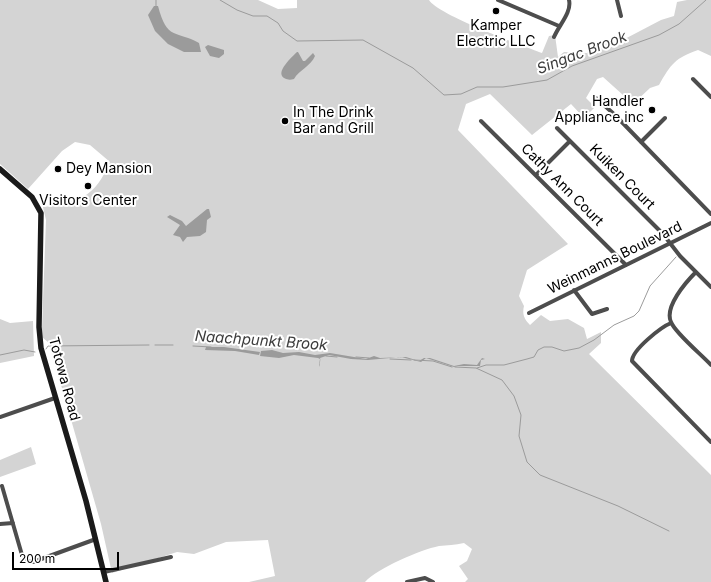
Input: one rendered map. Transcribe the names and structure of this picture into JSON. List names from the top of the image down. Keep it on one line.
{"streets":{"main road":["Totowa Road"],"street":["Kuiken Court","Cathy Ann Court","Weinmanns Boulevard"]},"crossings":[["Kuiken Court","Weinmanns Boulevard"],["Cathy Ann Court","Weinmanns Boulevard"]],"water":["Singac Brook","Naachpunkt Brook"],"places":["Kamper Electric LLC","Handler Appliance inc","In The Drink Bar and Grill","Dey Mansion","Visitors Center"],"scale_bar":"200 m"}
